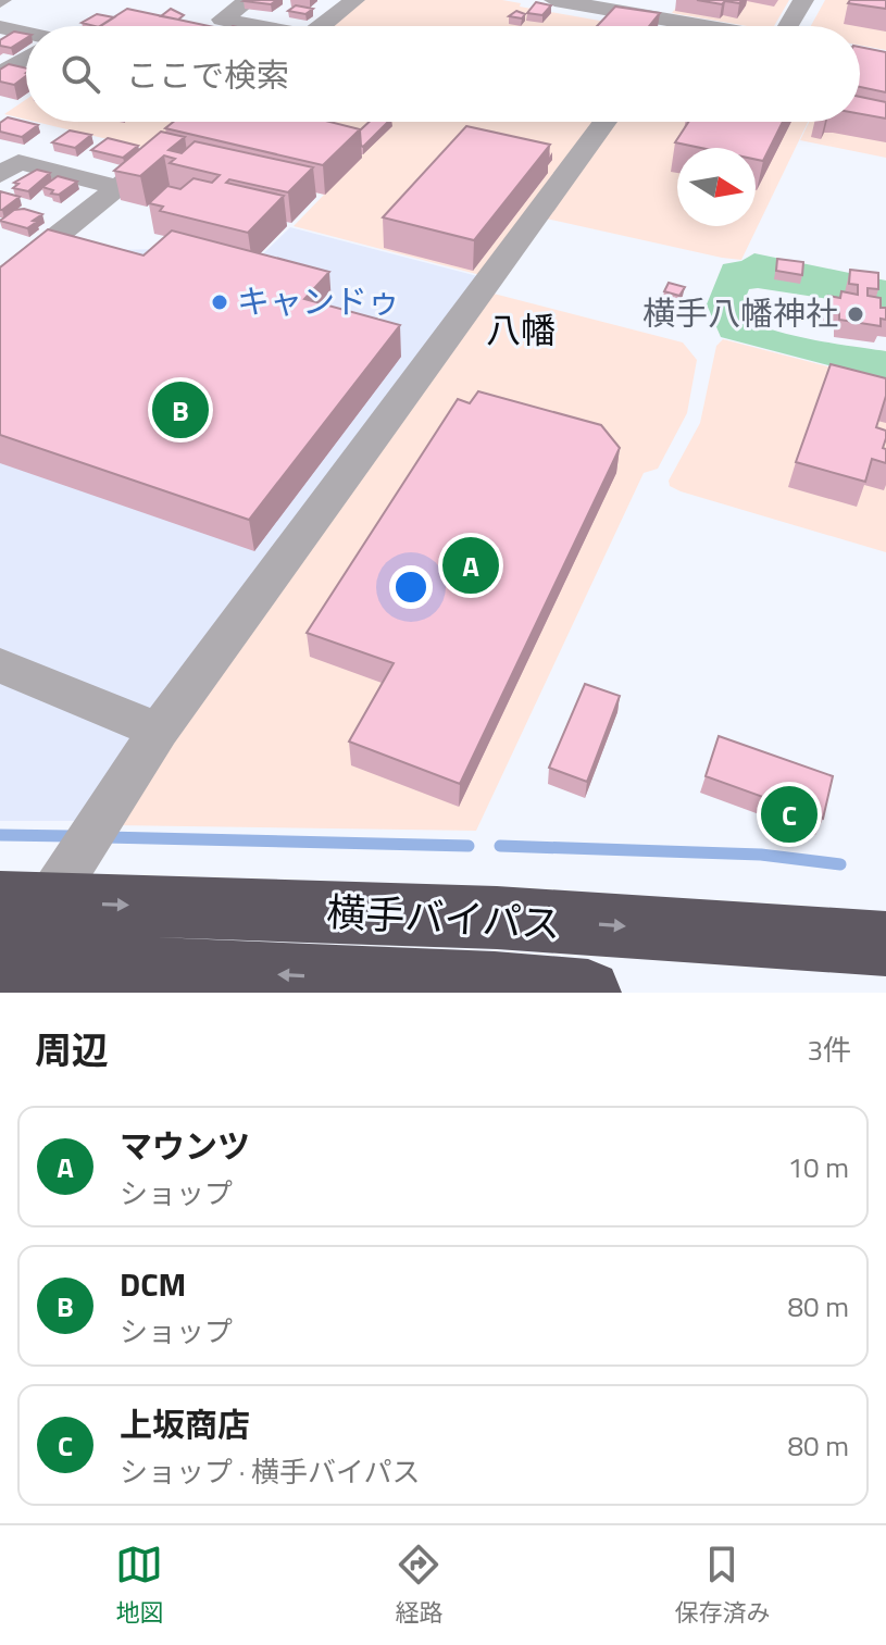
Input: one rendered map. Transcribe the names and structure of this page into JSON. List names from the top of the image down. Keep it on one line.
{"streets":{"highway":["横手バイパス"]},"districts":["八幡"],"places":["キャンドゥ","横手八幡神社"],"north":"right","page":{"search":"ここで検索","pins":["B","A","C"],"heading":["周辺","3件"],"list":[{"mark":"A","name":"マウンツ","note":"ショップ","value":"10 m"},{"mark":"B","name":"DCM","note":"ショップ","value":"80 m"},{"mark":"C","name":"上坂商店","note":"ショップ · 横手バイパス","value":"80 m"}],"nav":["地図","経路","保存済み"]}}
